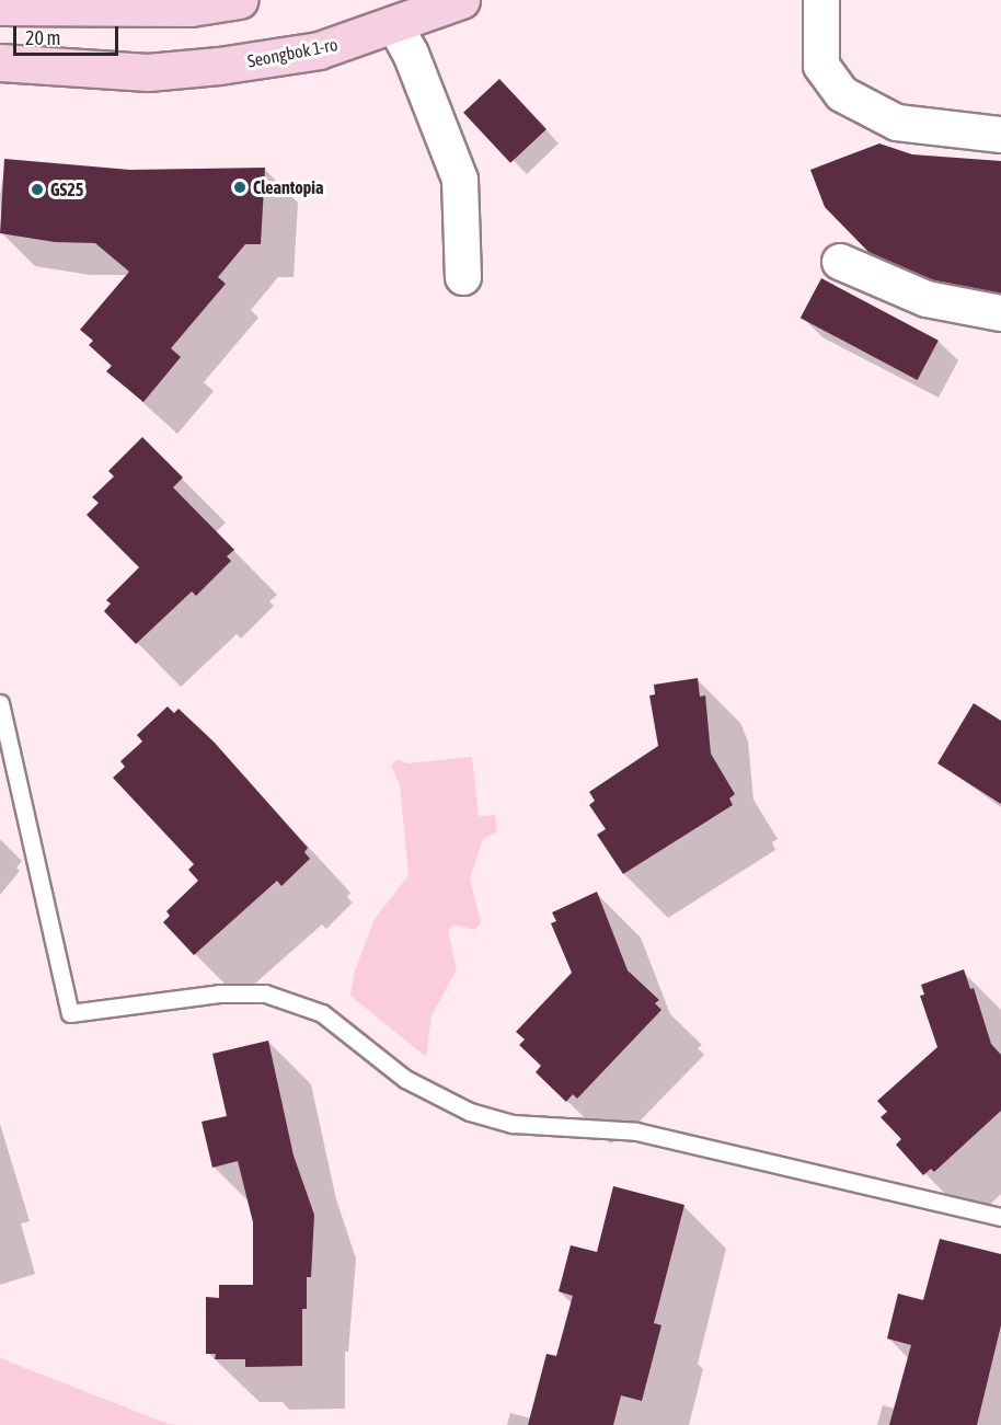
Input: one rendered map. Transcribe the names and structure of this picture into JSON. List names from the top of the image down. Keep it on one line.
{"streets":{"street":["Seongbok 1-ro"]},"places":["Cleantopia","GS25"],"scale_bar":"20 m"}
